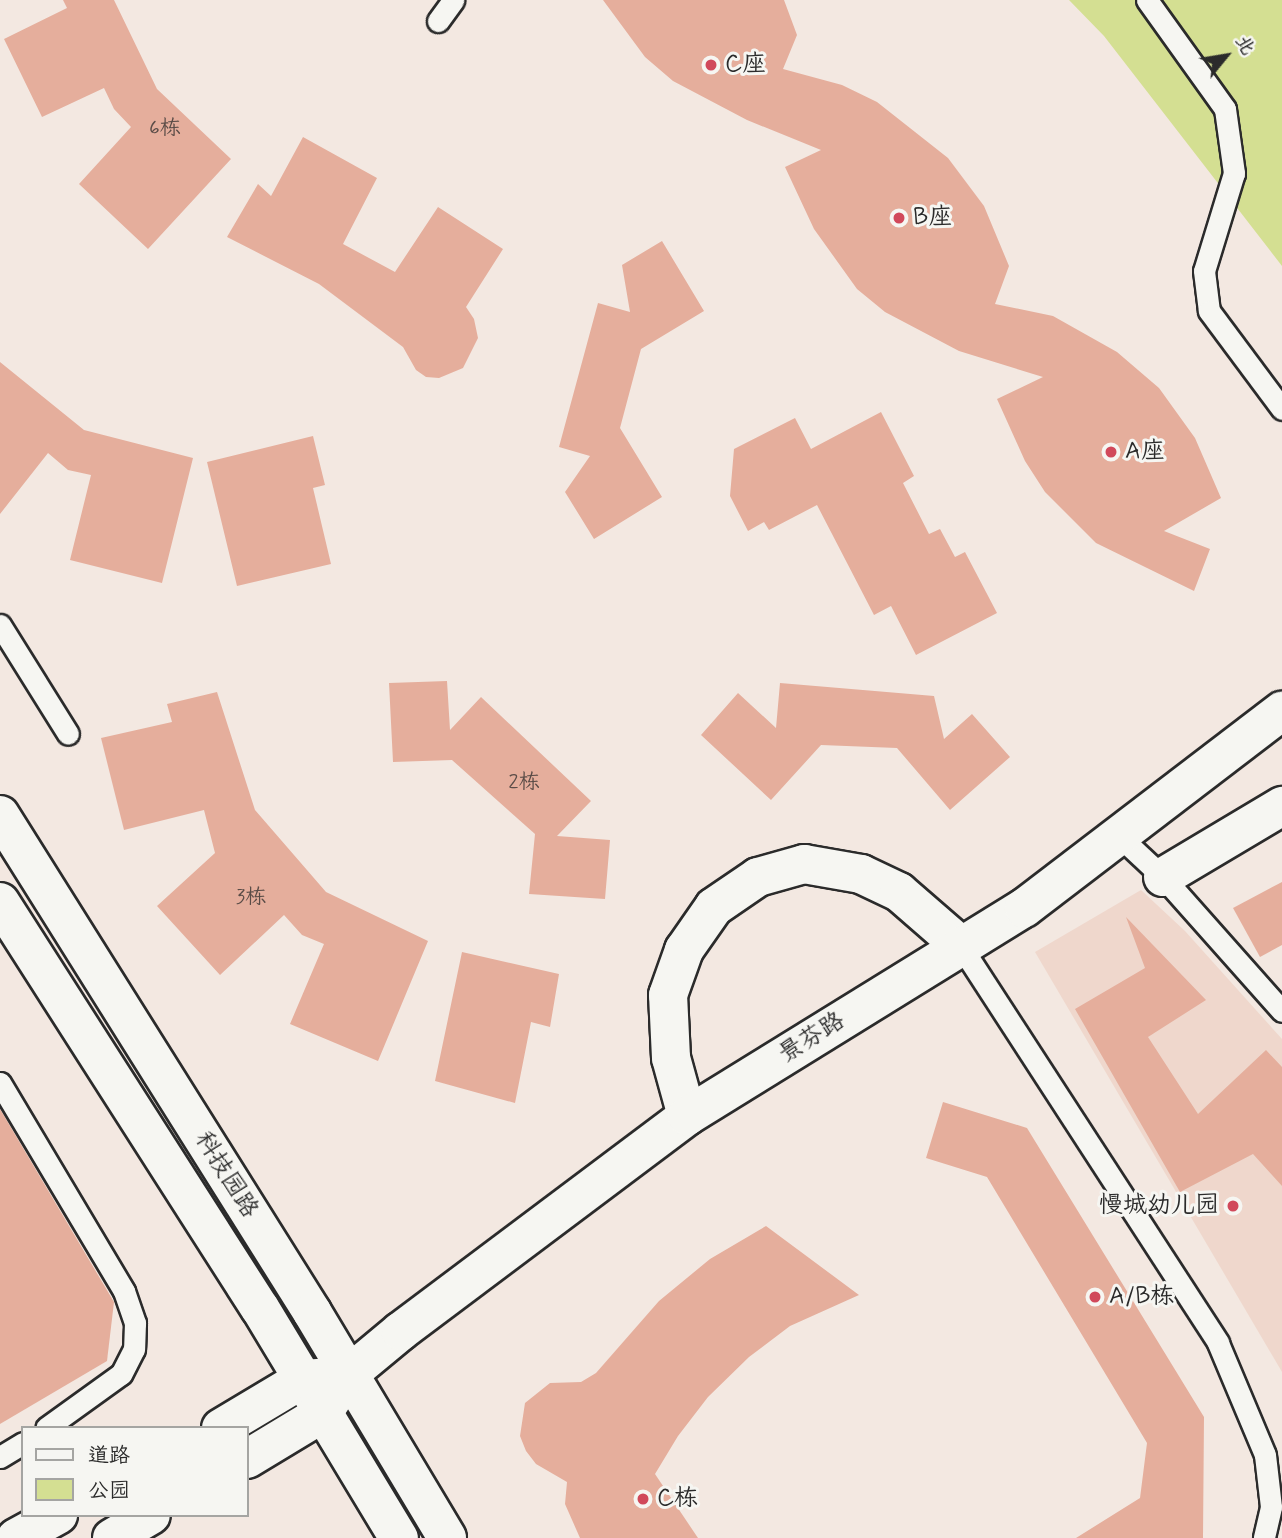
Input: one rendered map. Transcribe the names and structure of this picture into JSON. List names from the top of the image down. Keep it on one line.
{"streets":{"street":["景芬路","科技园路"]},"crossings":[["景芬路","科技园路"]],"places":["C座","B座","A座","慢城幼儿园","A/B栋","C栋"],"house_numbers":["6栋","2栋","3栋"],"legend":["道路","公园"],"north":"top right"}
